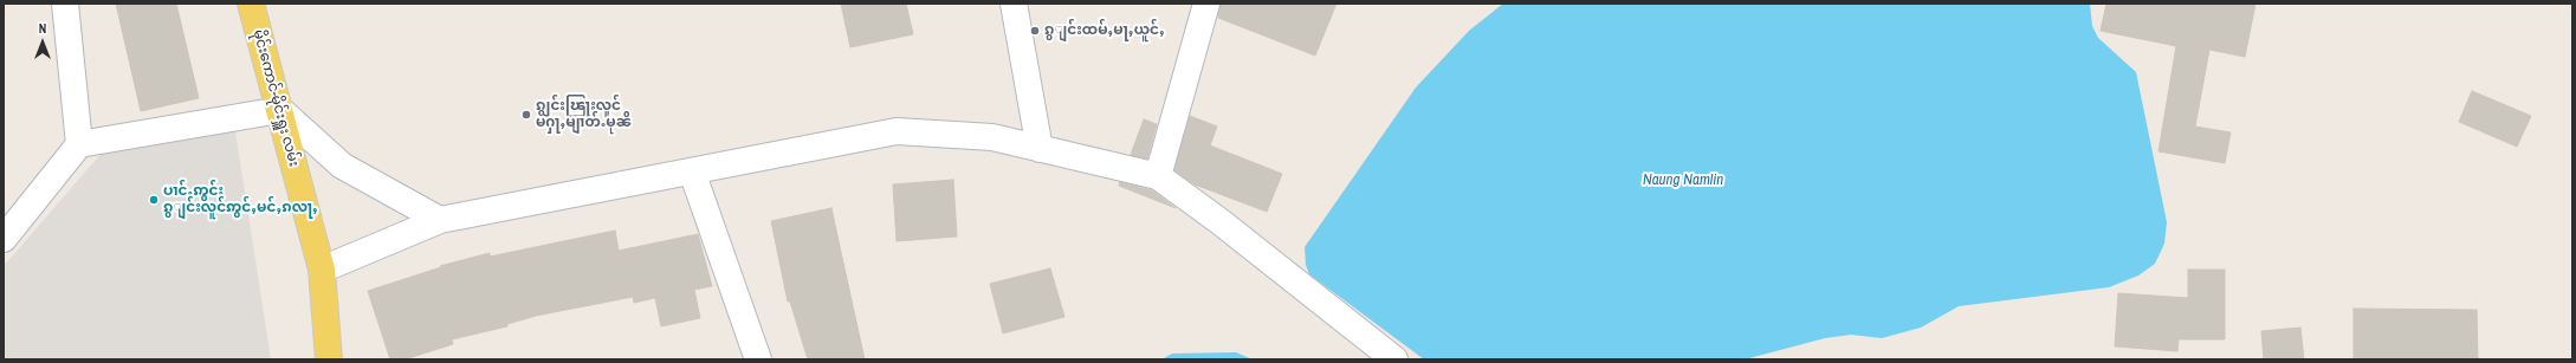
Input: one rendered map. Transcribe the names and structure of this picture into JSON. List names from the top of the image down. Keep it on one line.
{"streets":{"main road":["မိုင်းကောင်-မိုင်းရှူး လမ်း"]},"water":["Naung Namlin"],"places":["ၵွျင်းထမ်ႇမႃႇယူင်ႇ","ၵျွင်းၽြႃးလူင် မႁႃႇမျၢတ်ႉမုၼိ","ပၢင်ႇဢွင်ႈ ၵွျင်းလူင်ဢွင်ႇမင်ႇၵလႃႇ"],"north":"top"}
